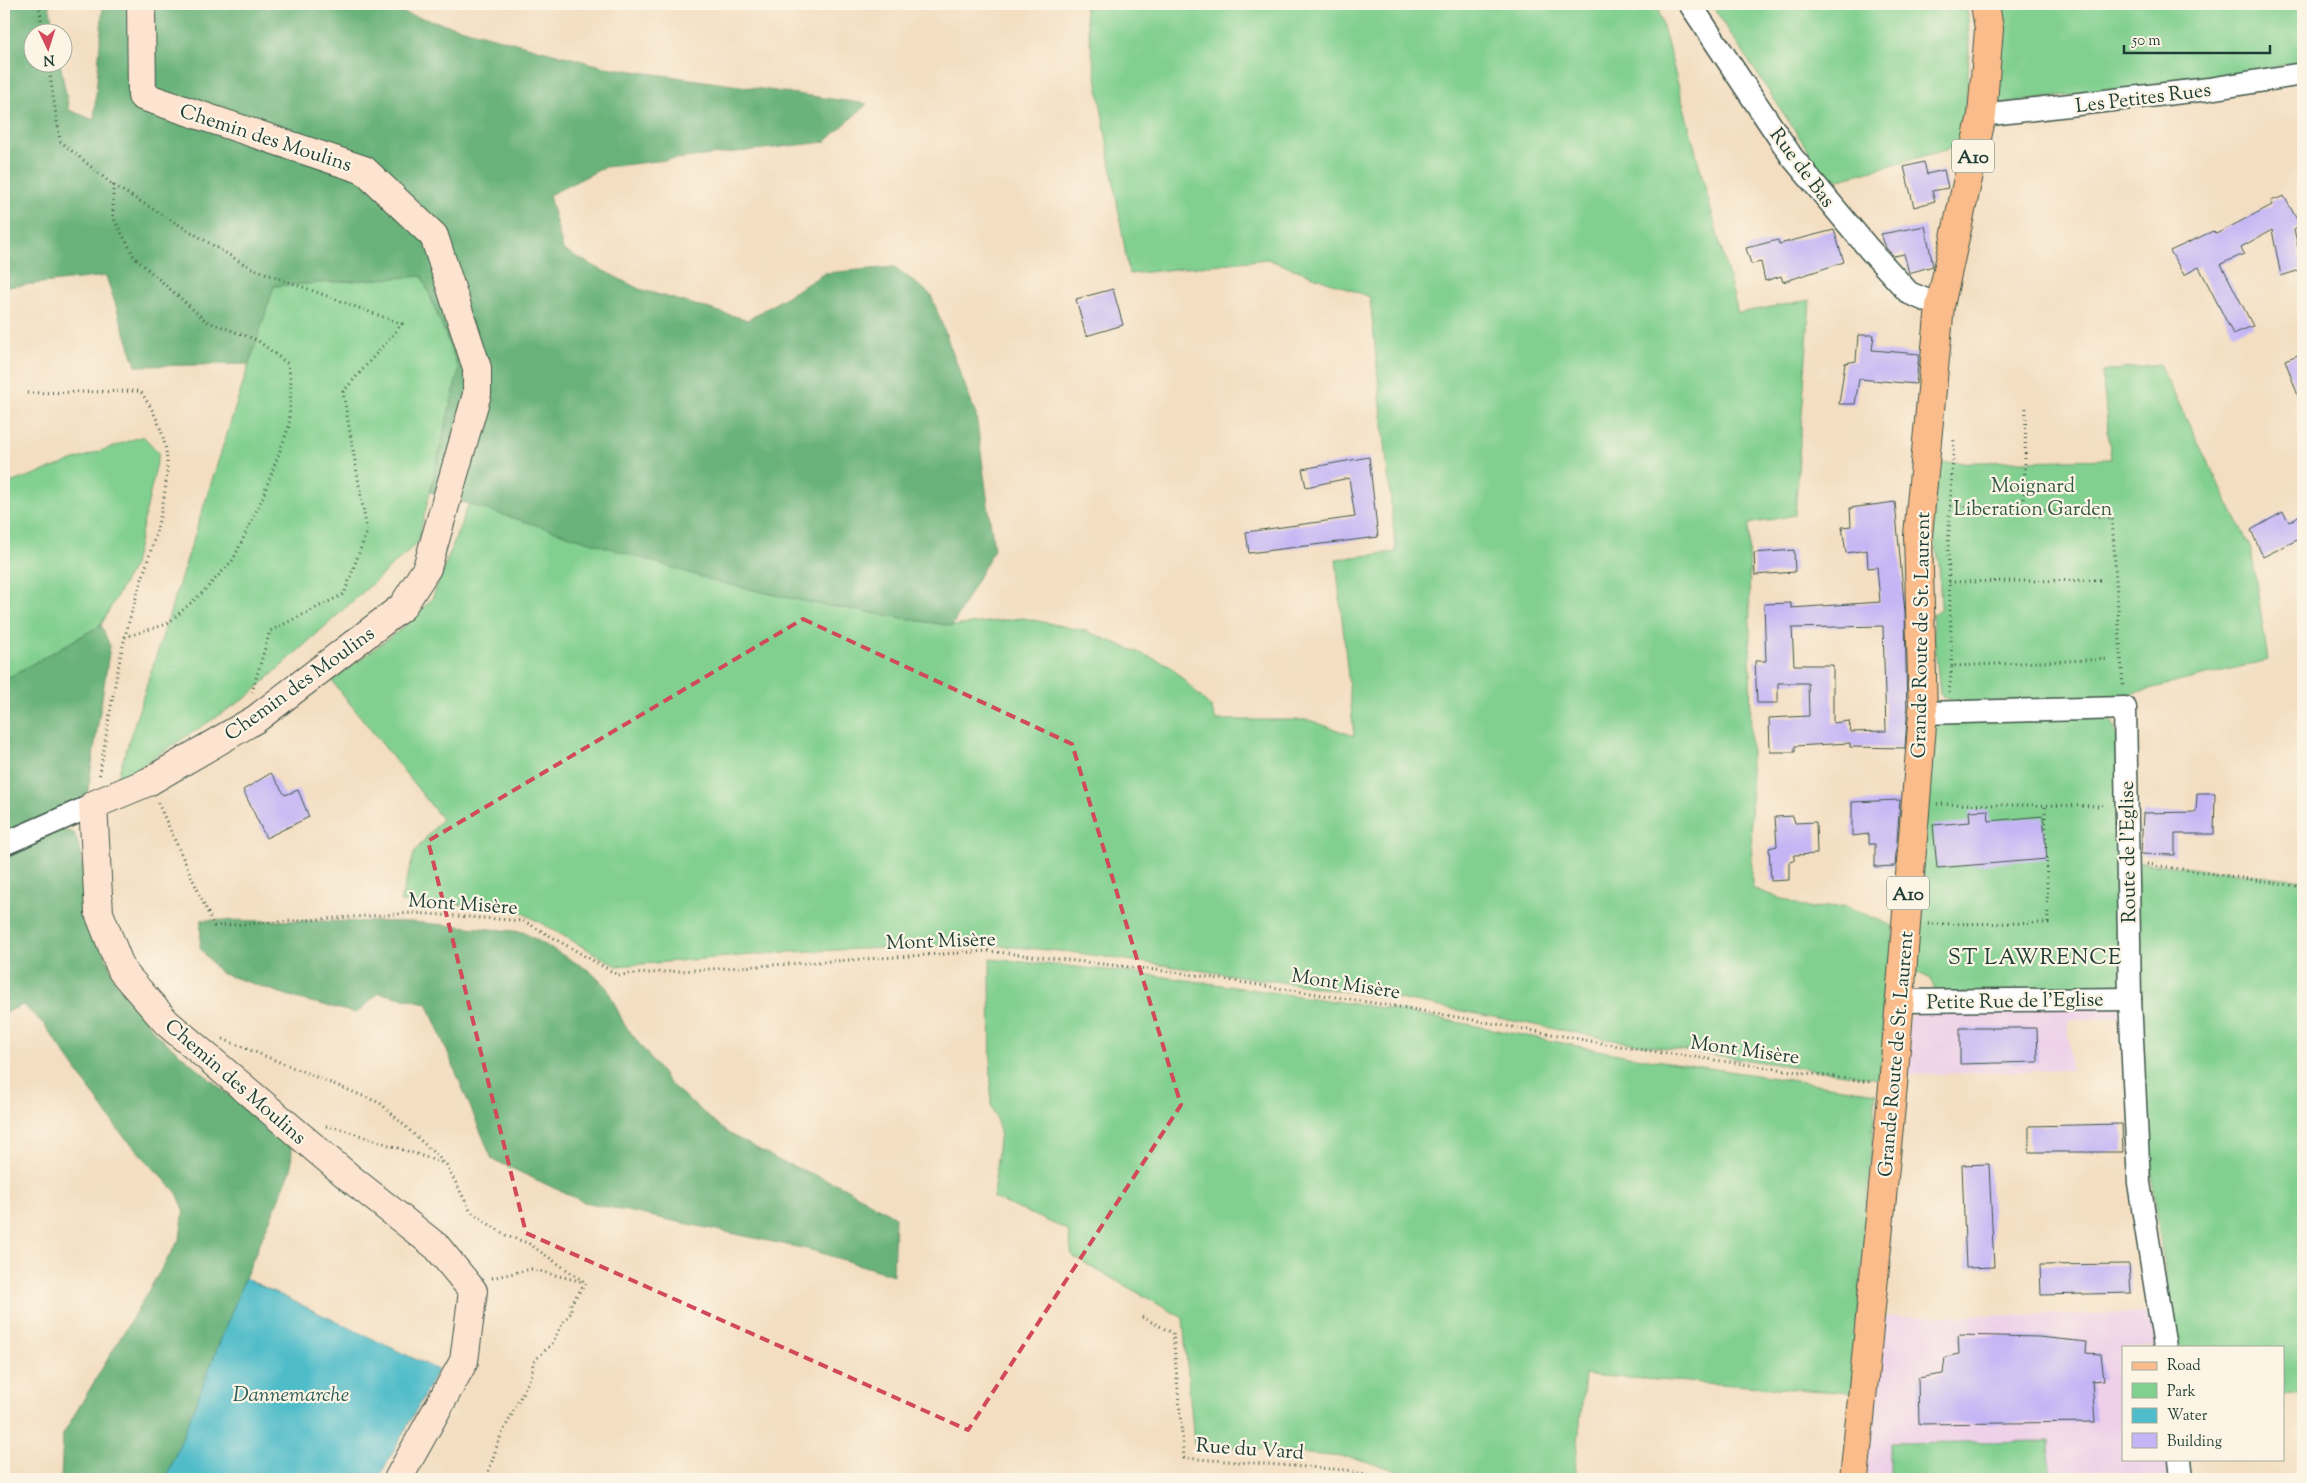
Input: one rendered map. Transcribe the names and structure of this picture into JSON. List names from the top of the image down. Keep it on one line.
{"streets":{"main road":["A10","Grande Route de St. Laurent"],"street":["Les Petites Rues","Chemin des Moulins","Rue de Bas","Route de l'Eglise","Petite Rue de l'Eglise"],"path":["Mont Misère","Rue du Vard"]},"crossings":[["Les Petites Rues","Grande Route de St. Laurent"],["Chemin des Moulins","Mont Misère"],["Rue de Bas","Grande Route de St. Laurent"],["Grande Route de St. Laurent","Mont Misère"],["Grande Route de St. Laurent","Petite Rue de l'Eglise"],["Route de l'Eglise","Petite Rue de l'Eglise"]],"districts":["ST LAWRENCE"],"water":["Dannemarche"],"parks":["Moignard Liberation Garden"],"legend":["Road","Park","Water","Building"],"scale_bar":"50 m","north":"bottom"}
